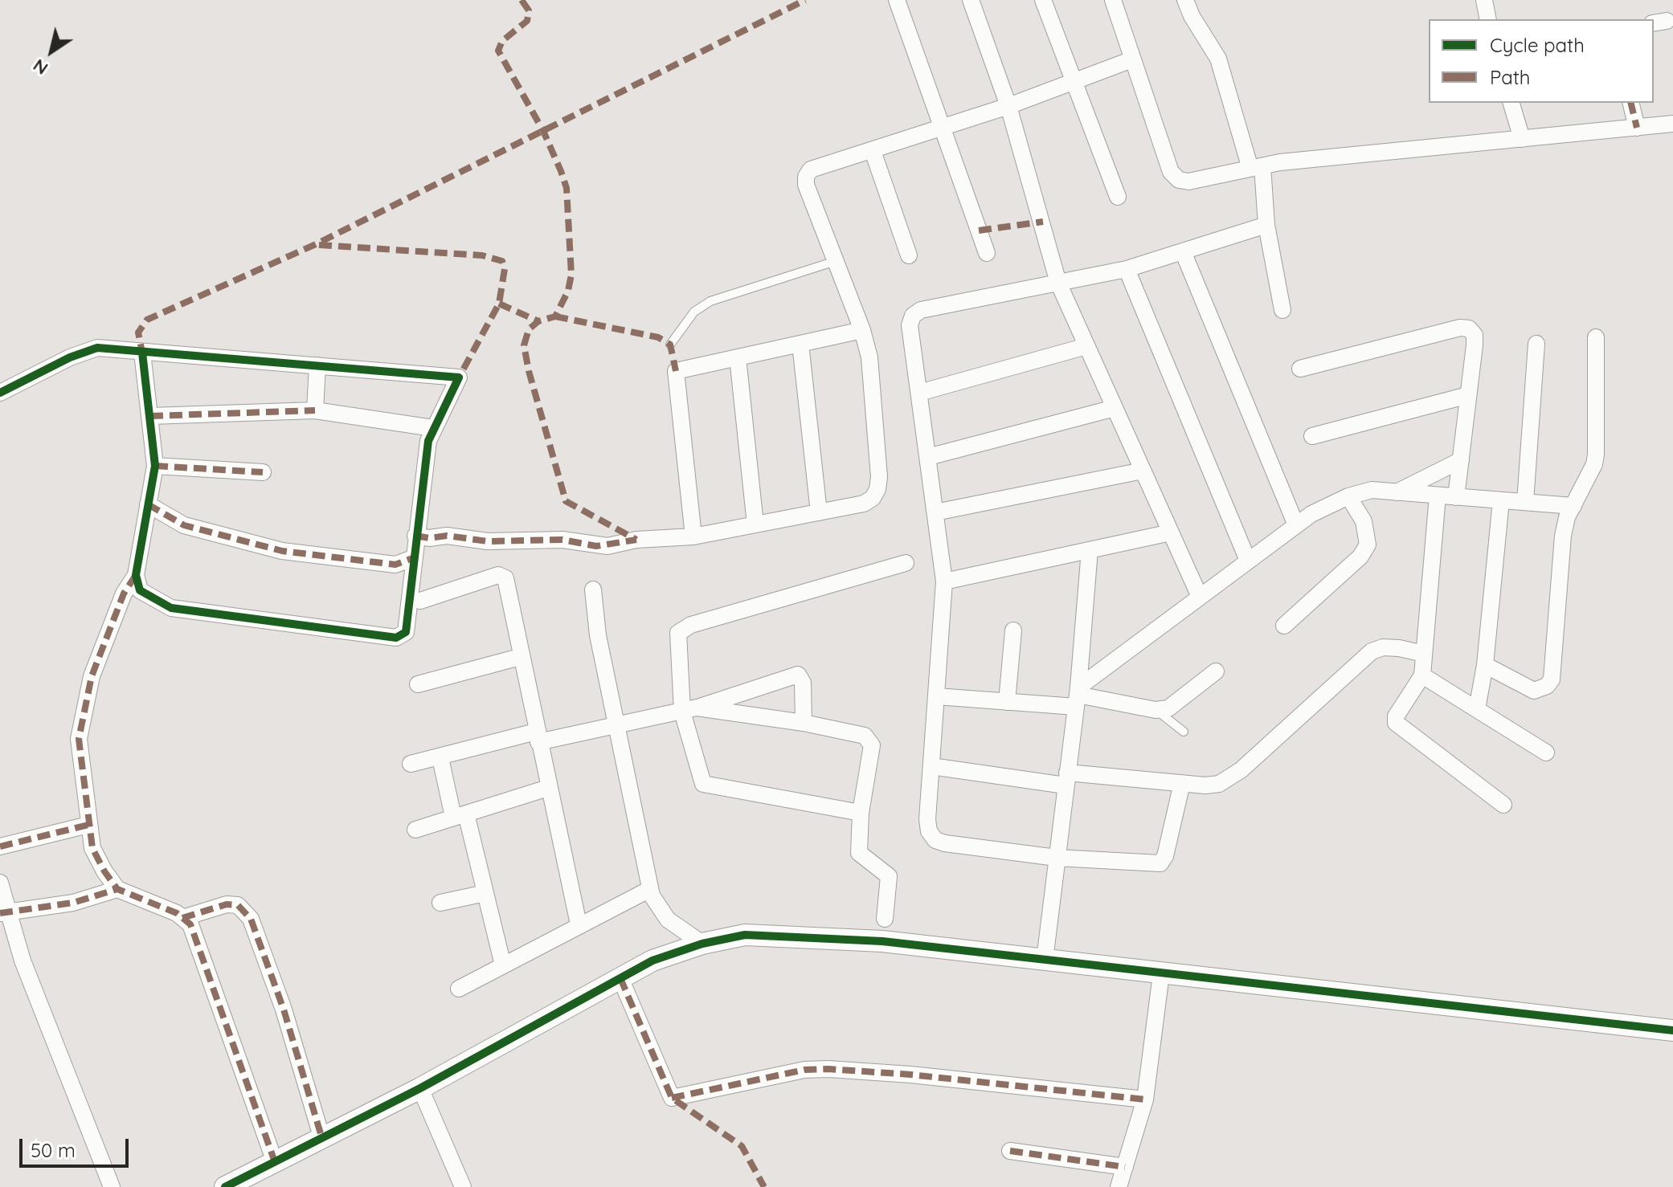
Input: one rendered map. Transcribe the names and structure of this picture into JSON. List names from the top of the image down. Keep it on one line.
{"legend":["Cycle path","Path"],"scale_bar":"50 m","north":"bottom left"}
